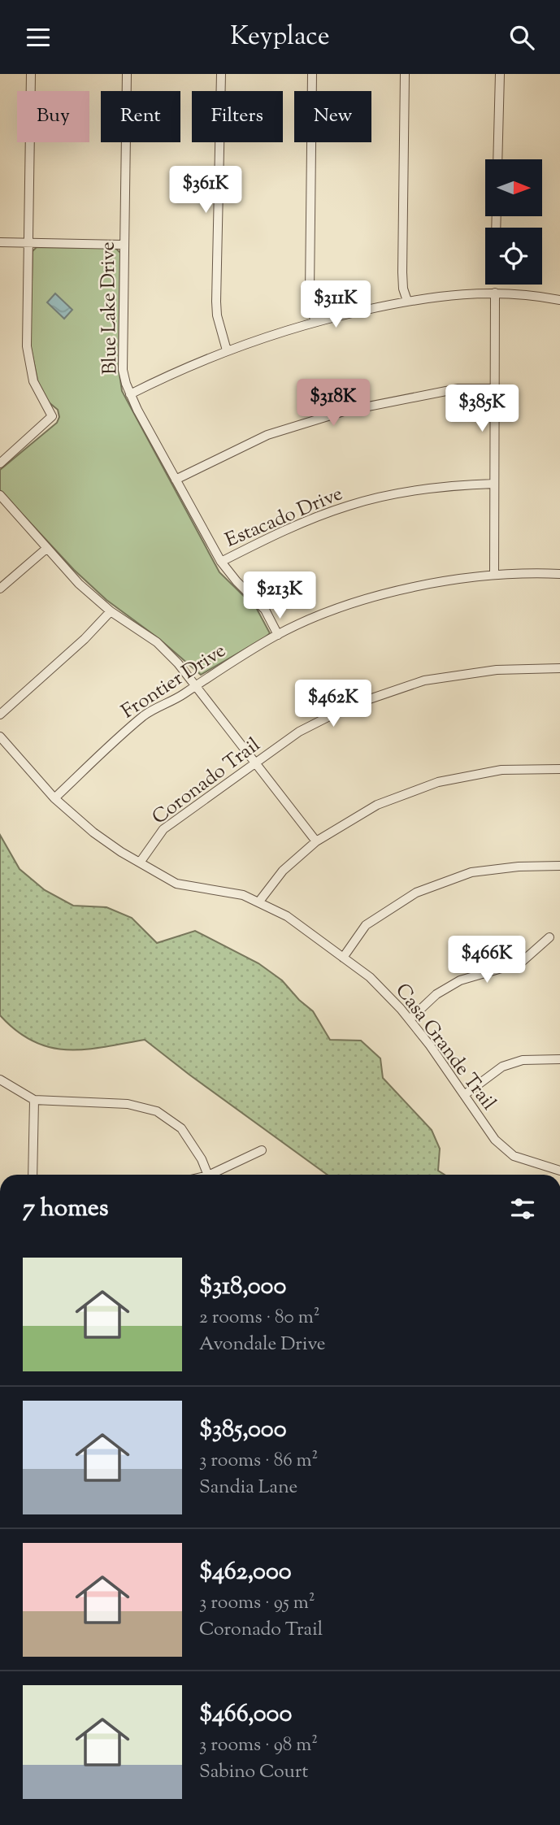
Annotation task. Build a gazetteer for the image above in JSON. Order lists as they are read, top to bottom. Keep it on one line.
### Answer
{"streets":{"street":["Blue Lake Drive","Estacado Drive","Frontier Drive","Coronado Trail","Casa Grande Trail"]},"crossings":[["Blue Lake Drive","Estacado Drive"],["Blue Lake Drive","Frontier Drive"],["Frontier Drive","Casa Grande Trail"],["Coronado Trail","Casa Grande Trail"]],"north":"right","page":{"header":"Keyplace","chip":["Buy","Rent","Filters","New"],"price":["$361K","$311K","$318K","$385K","$213K","$462K","$466K"],"heading":"7 homes","list":[{"name":"$318,000","note":"2 rooms · 80 m² · Avondale Drive"},{"name":"$385,000","note":"3 rooms · 86 m² · Sandia Lane"},{"name":"$462,000","note":"3 rooms · 95 m² · Coronado Trail"},{"name":"$466,000","note":"3 rooms · 98 m² · Sabino Court"}]}}
